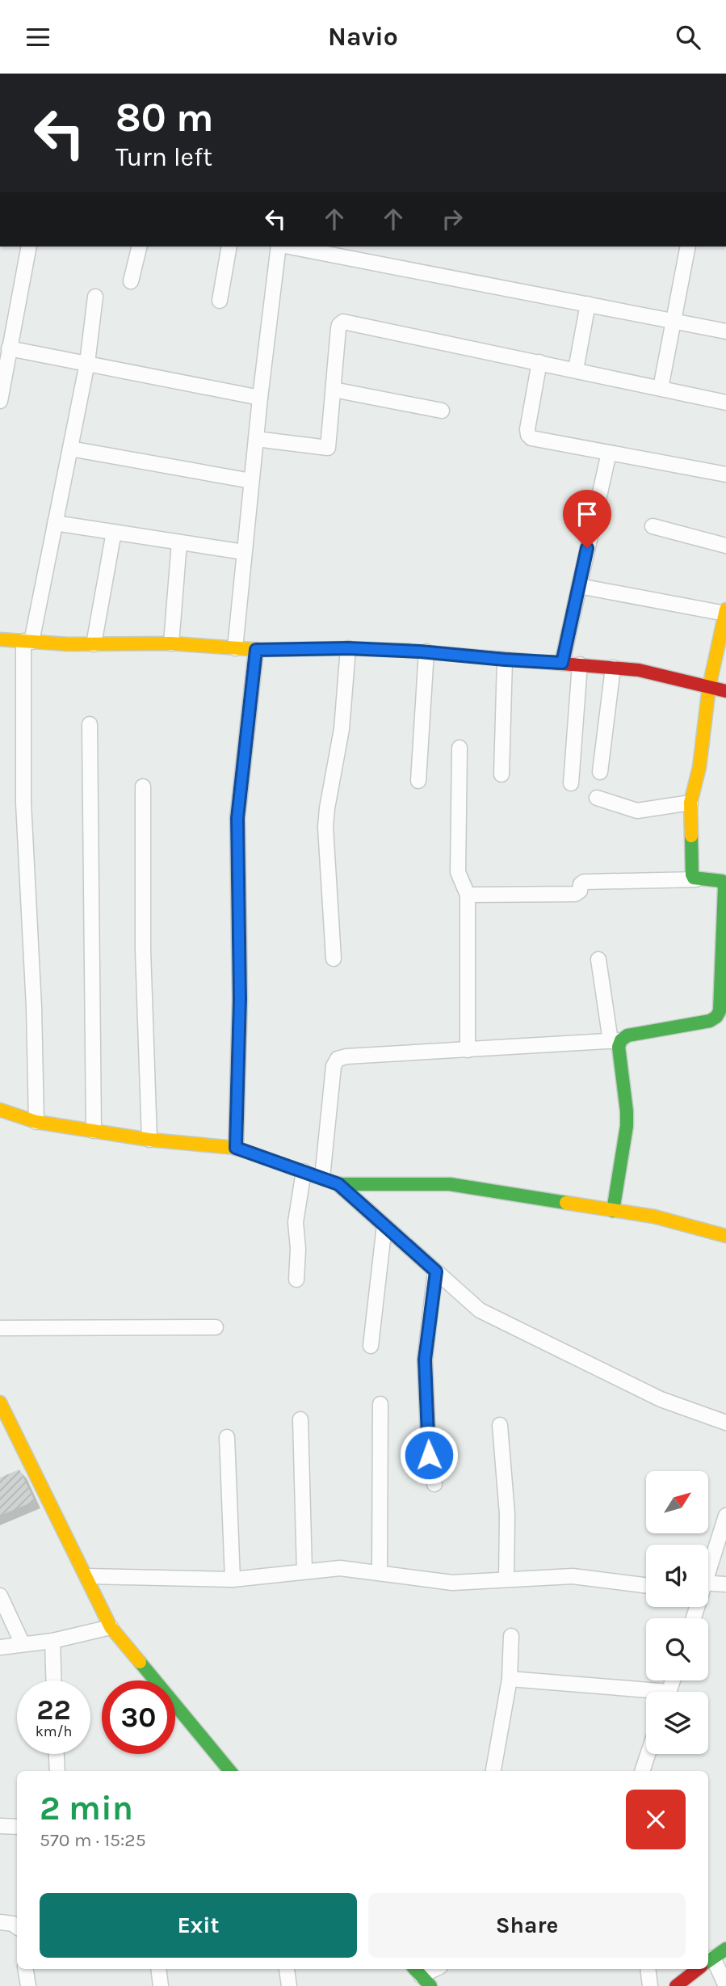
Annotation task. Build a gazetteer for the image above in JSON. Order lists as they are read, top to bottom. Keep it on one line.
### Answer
{"north":"top right","page":{"header":"Navio","turn":["80 m","Turn left"],"speed":"22 km/h","limit":"30","heading":["2 min","570 m · 15:25"],"buttons":["Exit","Share"]}}
